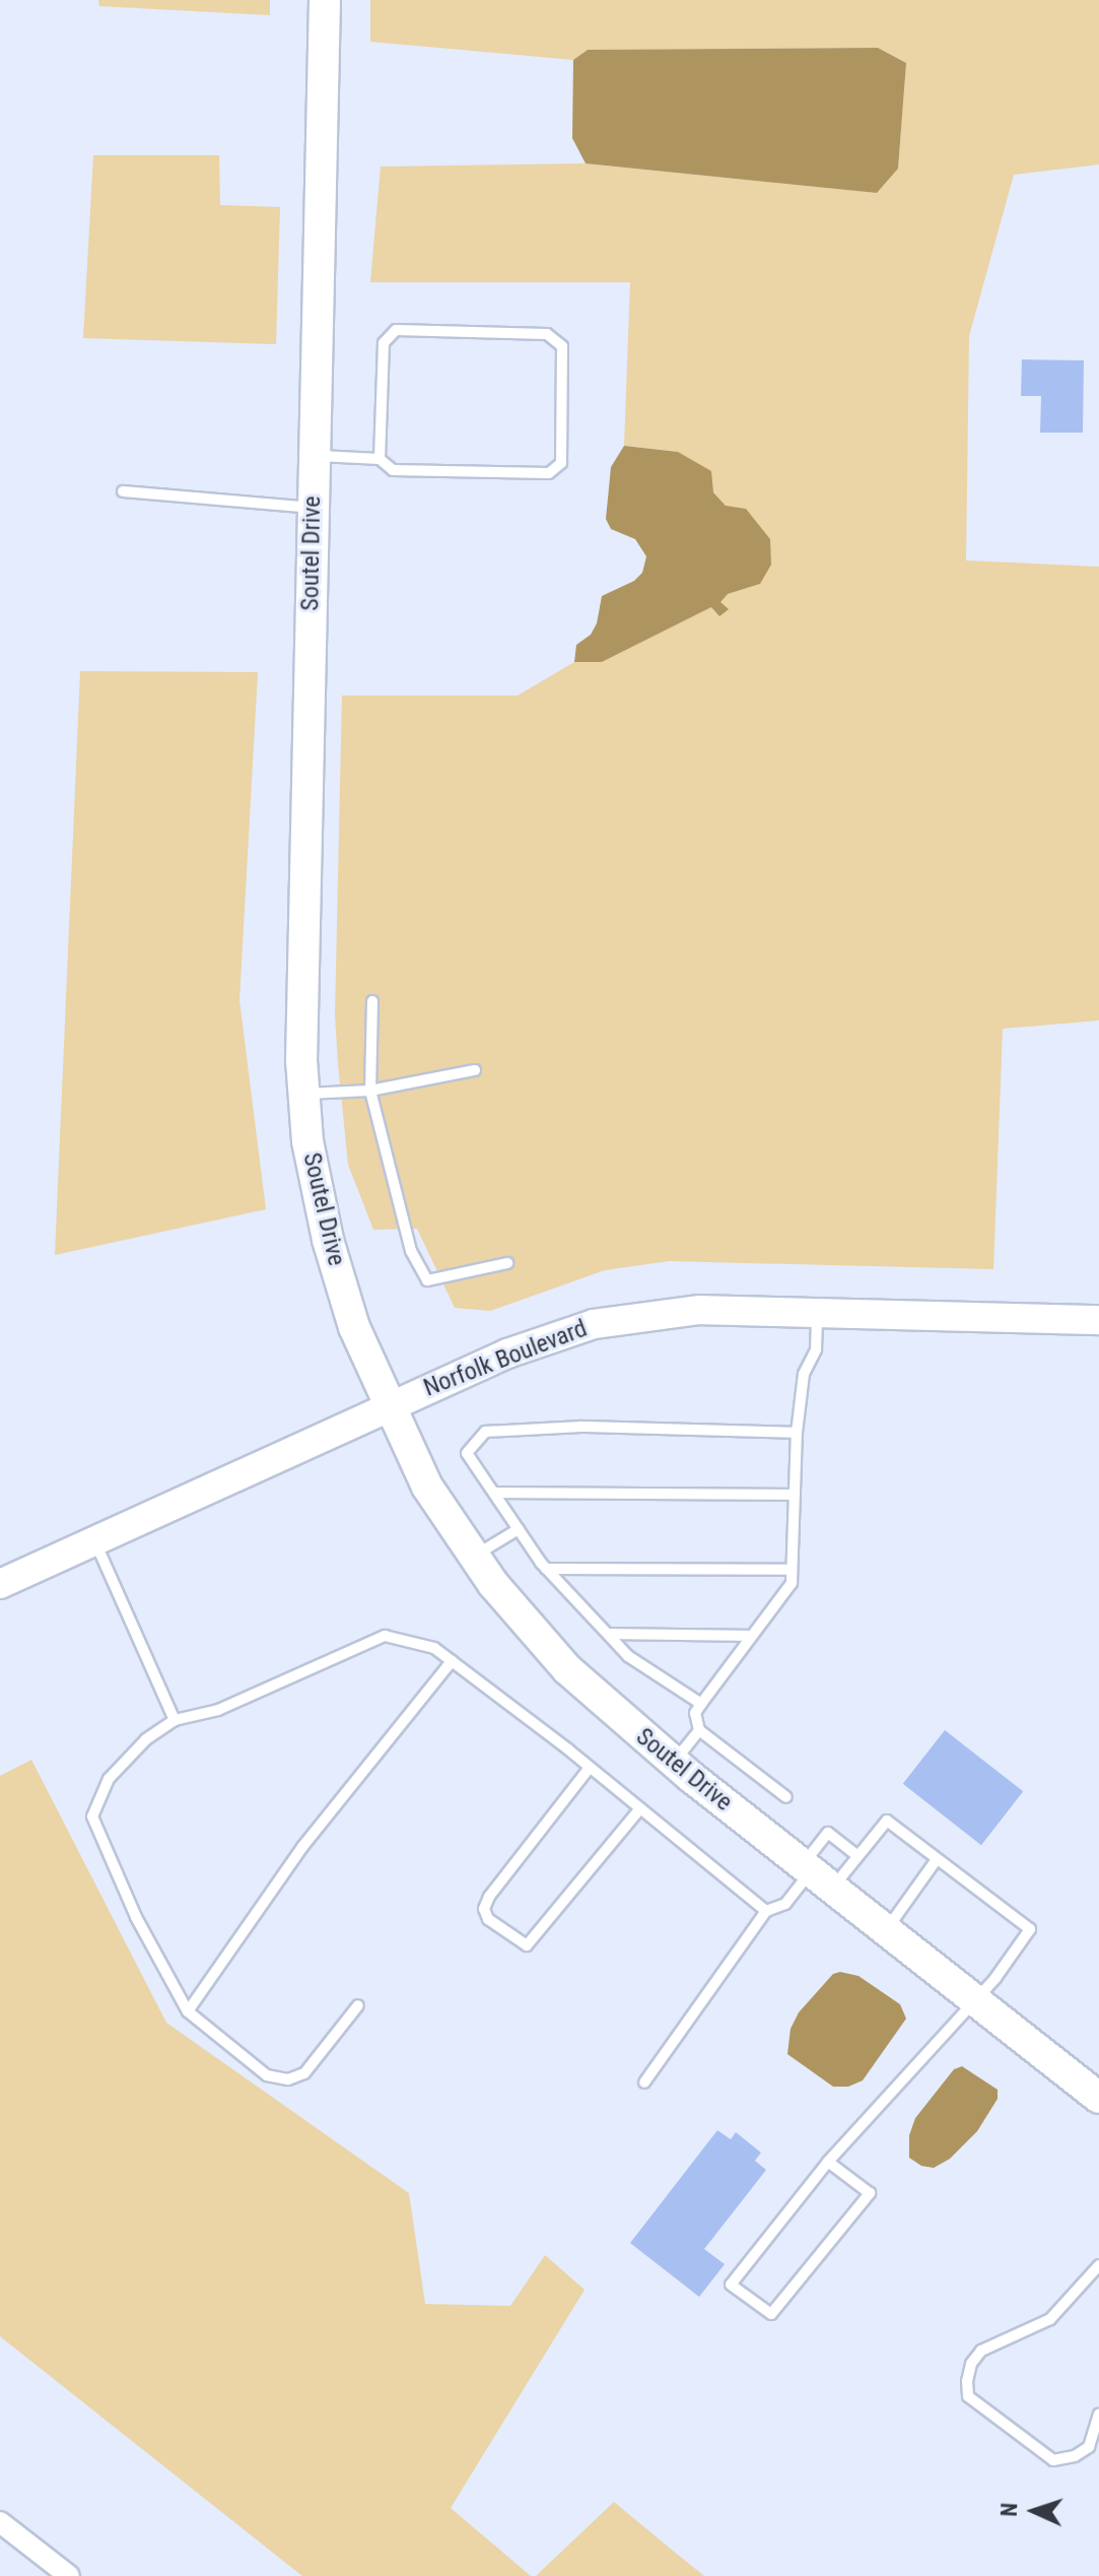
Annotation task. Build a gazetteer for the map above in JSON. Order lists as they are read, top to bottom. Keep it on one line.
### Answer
{"streets":{"main road":["Soutel Drive"],"street":["Norfolk Boulevard"]},"crossings":[["Soutel Drive","Norfolk Boulevard"]],"north":"left"}
